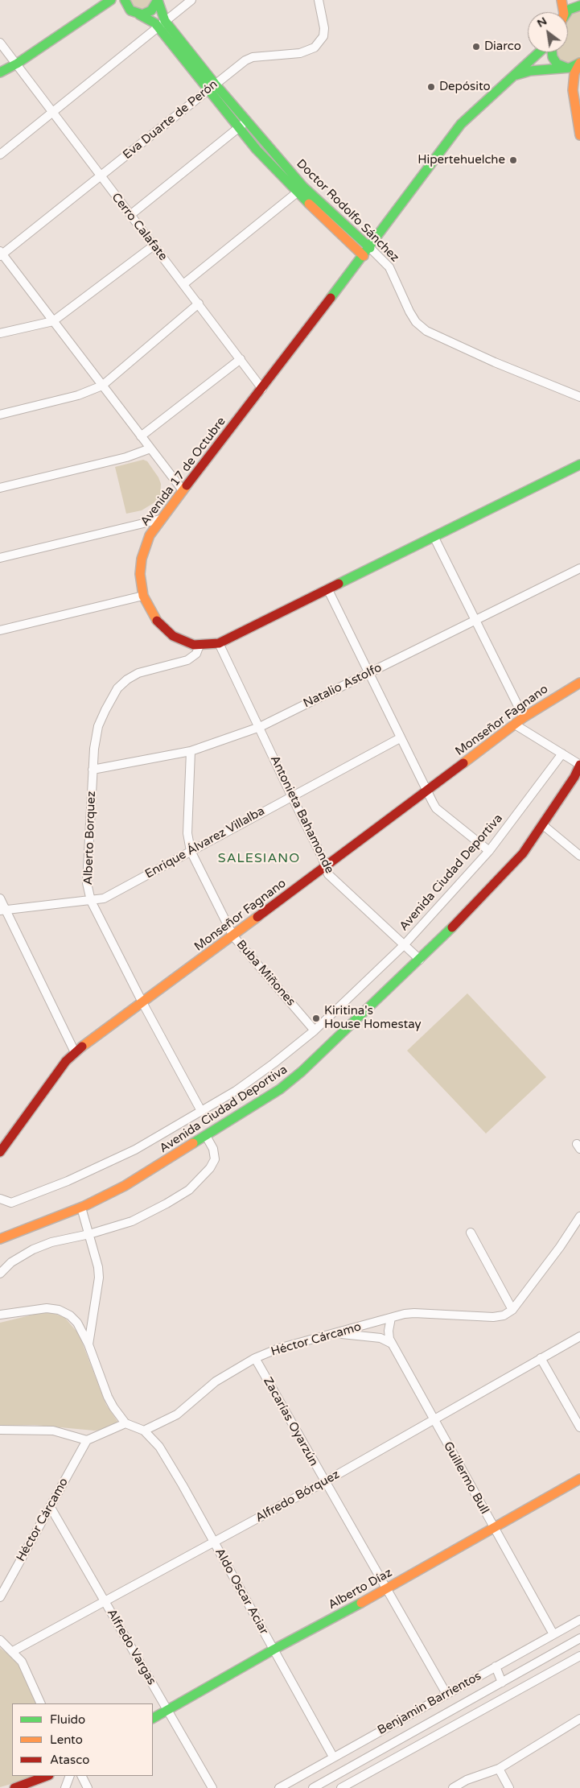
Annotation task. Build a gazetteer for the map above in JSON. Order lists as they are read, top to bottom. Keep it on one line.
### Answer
{"streets":{"street":["Eva Duarte de Perón","Doctor Rodolfo Sánchez","Cerro Calafate","Avenida 17 de Octubre","Natalio Astolfo","Monseñor Fagnano","Antonieta Bahamonde","Alberto Borquez","Enrique Álvarez Villalba","Avenida Ciudad Deportiva","Buba Miñones","Héctor Cárcamo","Zacarías Oyarzún","Guillermo Bull","Alfredo Bórquez","Alberto Díaz","Aldo Oscar Aciar","Alfredo Vargas","Benjamin Barrientos"]},"crossings":[["Eva Duarte de Perón","Doctor Rodolfo Sánchez"],["Eva Duarte de Perón","Cerro Calafate"],["Doctor Rodolfo Sánchez","Avenida 17 de Octubre"],["Cerro Calafate","Avenida 17 de Octubre"],["Avenida 17 de Octubre","Antonieta Bahamonde"],["Avenida 17 de Octubre","Alberto Borquez"],["Natalio Astolfo","Antonieta Bahamonde"],["Natalio Astolfo","Alberto Borquez"],["Natalio Astolfo","Buba Miñones"],["Monseñor Fagnano","Antonieta Bahamonde"],["Monseñor Fagnano","Alberto Borquez"],["Monseñor Fagnano","Buba Miñones"],["Antonieta Bahamonde","Enrique Álvarez Villalba"],["Antonieta Bahamonde","Avenida Ciudad Deportiva"],["Alberto Borquez","Enrique Álvarez Villalba"],["Alberto Borquez","Avenida Ciudad Deportiva"],["Enrique Álvarez Villalba","Buba Miñones"],["Avenida Ciudad Deportiva","Buba Miñones"],["Héctor Cárcamo","Zacarías Oyarzún"],["Héctor Cárcamo","Guillermo Bull"],["Héctor Cárcamo","Aldo Oscar Aciar"],["Héctor Cárcamo","Alfredo Vargas"],["Zacarías Oyarzún","Alfredo Bórquez"],["Zacarías Oyarzún","Alberto Díaz"],["Zacarías Oyarzún","Benjamin Barrientos"],["Guillermo Bull","Alfredo Bórquez"],["Guillermo Bull","Alberto Díaz"],["Guillermo Bull","Benjamin Barrientos"],["Alfredo Bórquez","Aldo Oscar Aciar"],["Alfredo Bórquez","Alfredo Vargas"],["Alberto Díaz","Aldo Oscar Aciar"],["Alberto Díaz","Alfredo Vargas"],["Aldo Oscar Aciar","Benjamin Barrientos"]],"districts":["SALESIANO"],"places":["Diarco","Depósito","Hipertehuelche","Kiritina's House Homestay"],"legend":["Fluido","Lento","Atasco"],"north":"top left"}
